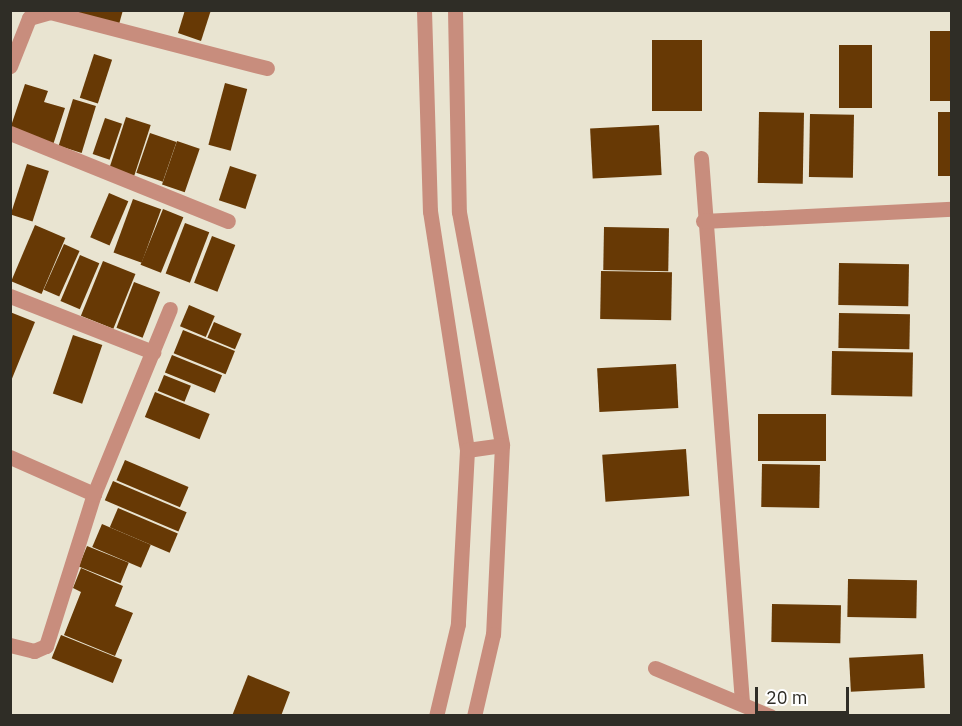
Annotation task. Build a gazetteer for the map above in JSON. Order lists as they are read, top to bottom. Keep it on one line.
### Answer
{"scale_bar":"20 m"}
